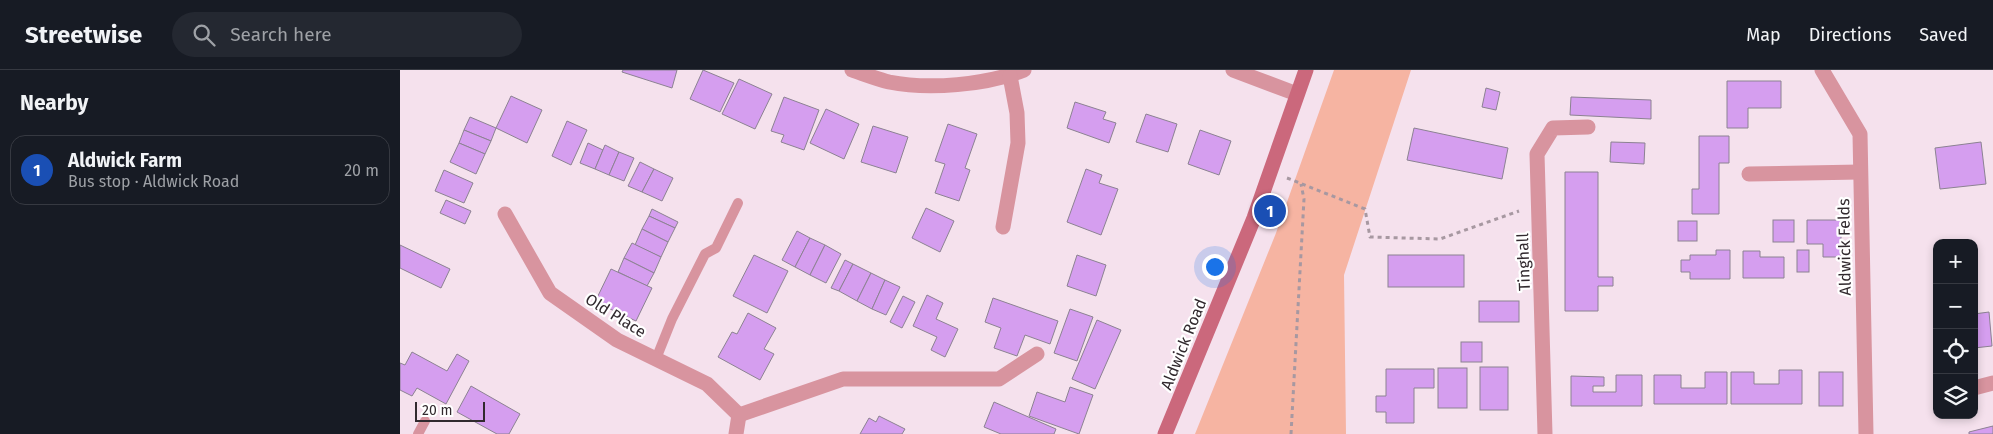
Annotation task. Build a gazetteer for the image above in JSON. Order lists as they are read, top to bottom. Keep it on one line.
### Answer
{"streets":{"street":["Aldwick Felds","Tinghall","Old Place","Aldwick Road"]},"scale_bar":"20 m","page":{"header":"Streetwise","search":"Search here","nav":["Map","Directions","Saved"],"heading":"Nearby","list":[{"mark":"1","name":"Aldwick Farm","note":"Bus stop · Aldwick Road","value":"20 m"}],"pins":"1","map_buttons":["+","−"],"scale":"20 m"}}
